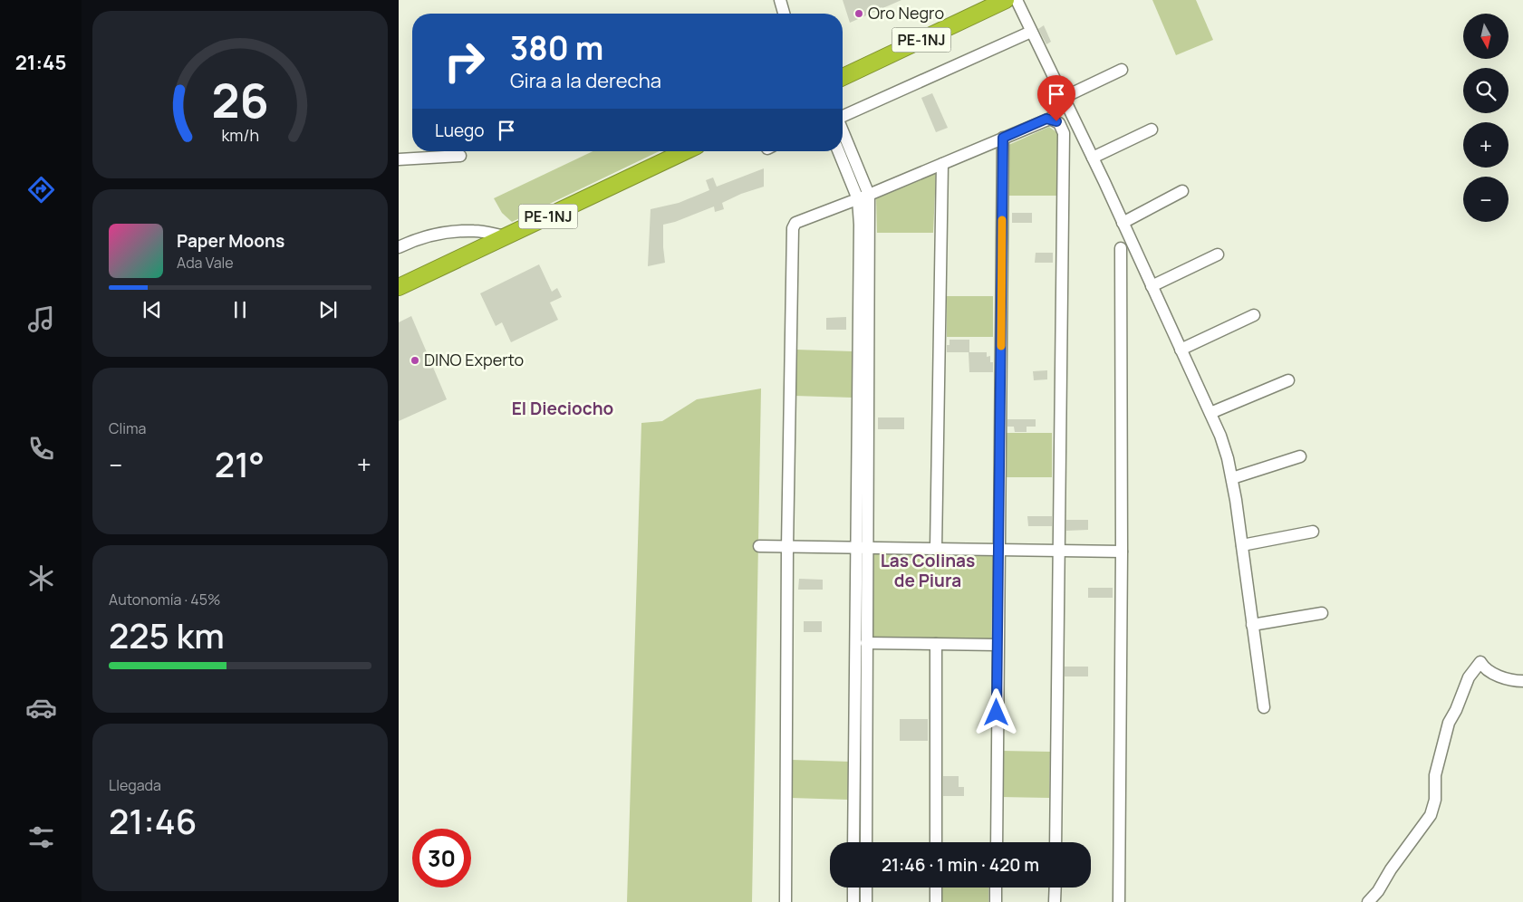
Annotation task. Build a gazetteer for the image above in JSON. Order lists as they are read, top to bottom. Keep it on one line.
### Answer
{"streets":{"highway":["PE-1NJ"]},"districts":["El Dieciocho","Las Colinas de Piura"],"places":["Oro Negro","DINO Experto"],"north":"bottom","page":{"tabs":"21:45","map_buttons":["+","−"],"turn":["380 m","Gira a la derecha"],"then":"Luego","song":["Paper Moons","Ada Vale"],"tile":["Clima",["Autonomía · 45%","225 km"],["Llegada","21:46"]],"heat":["−","21°","+"],"limit":"30","trip":"21:46 · 1 min · 420 m","gauge":["26","km/h"]}}
